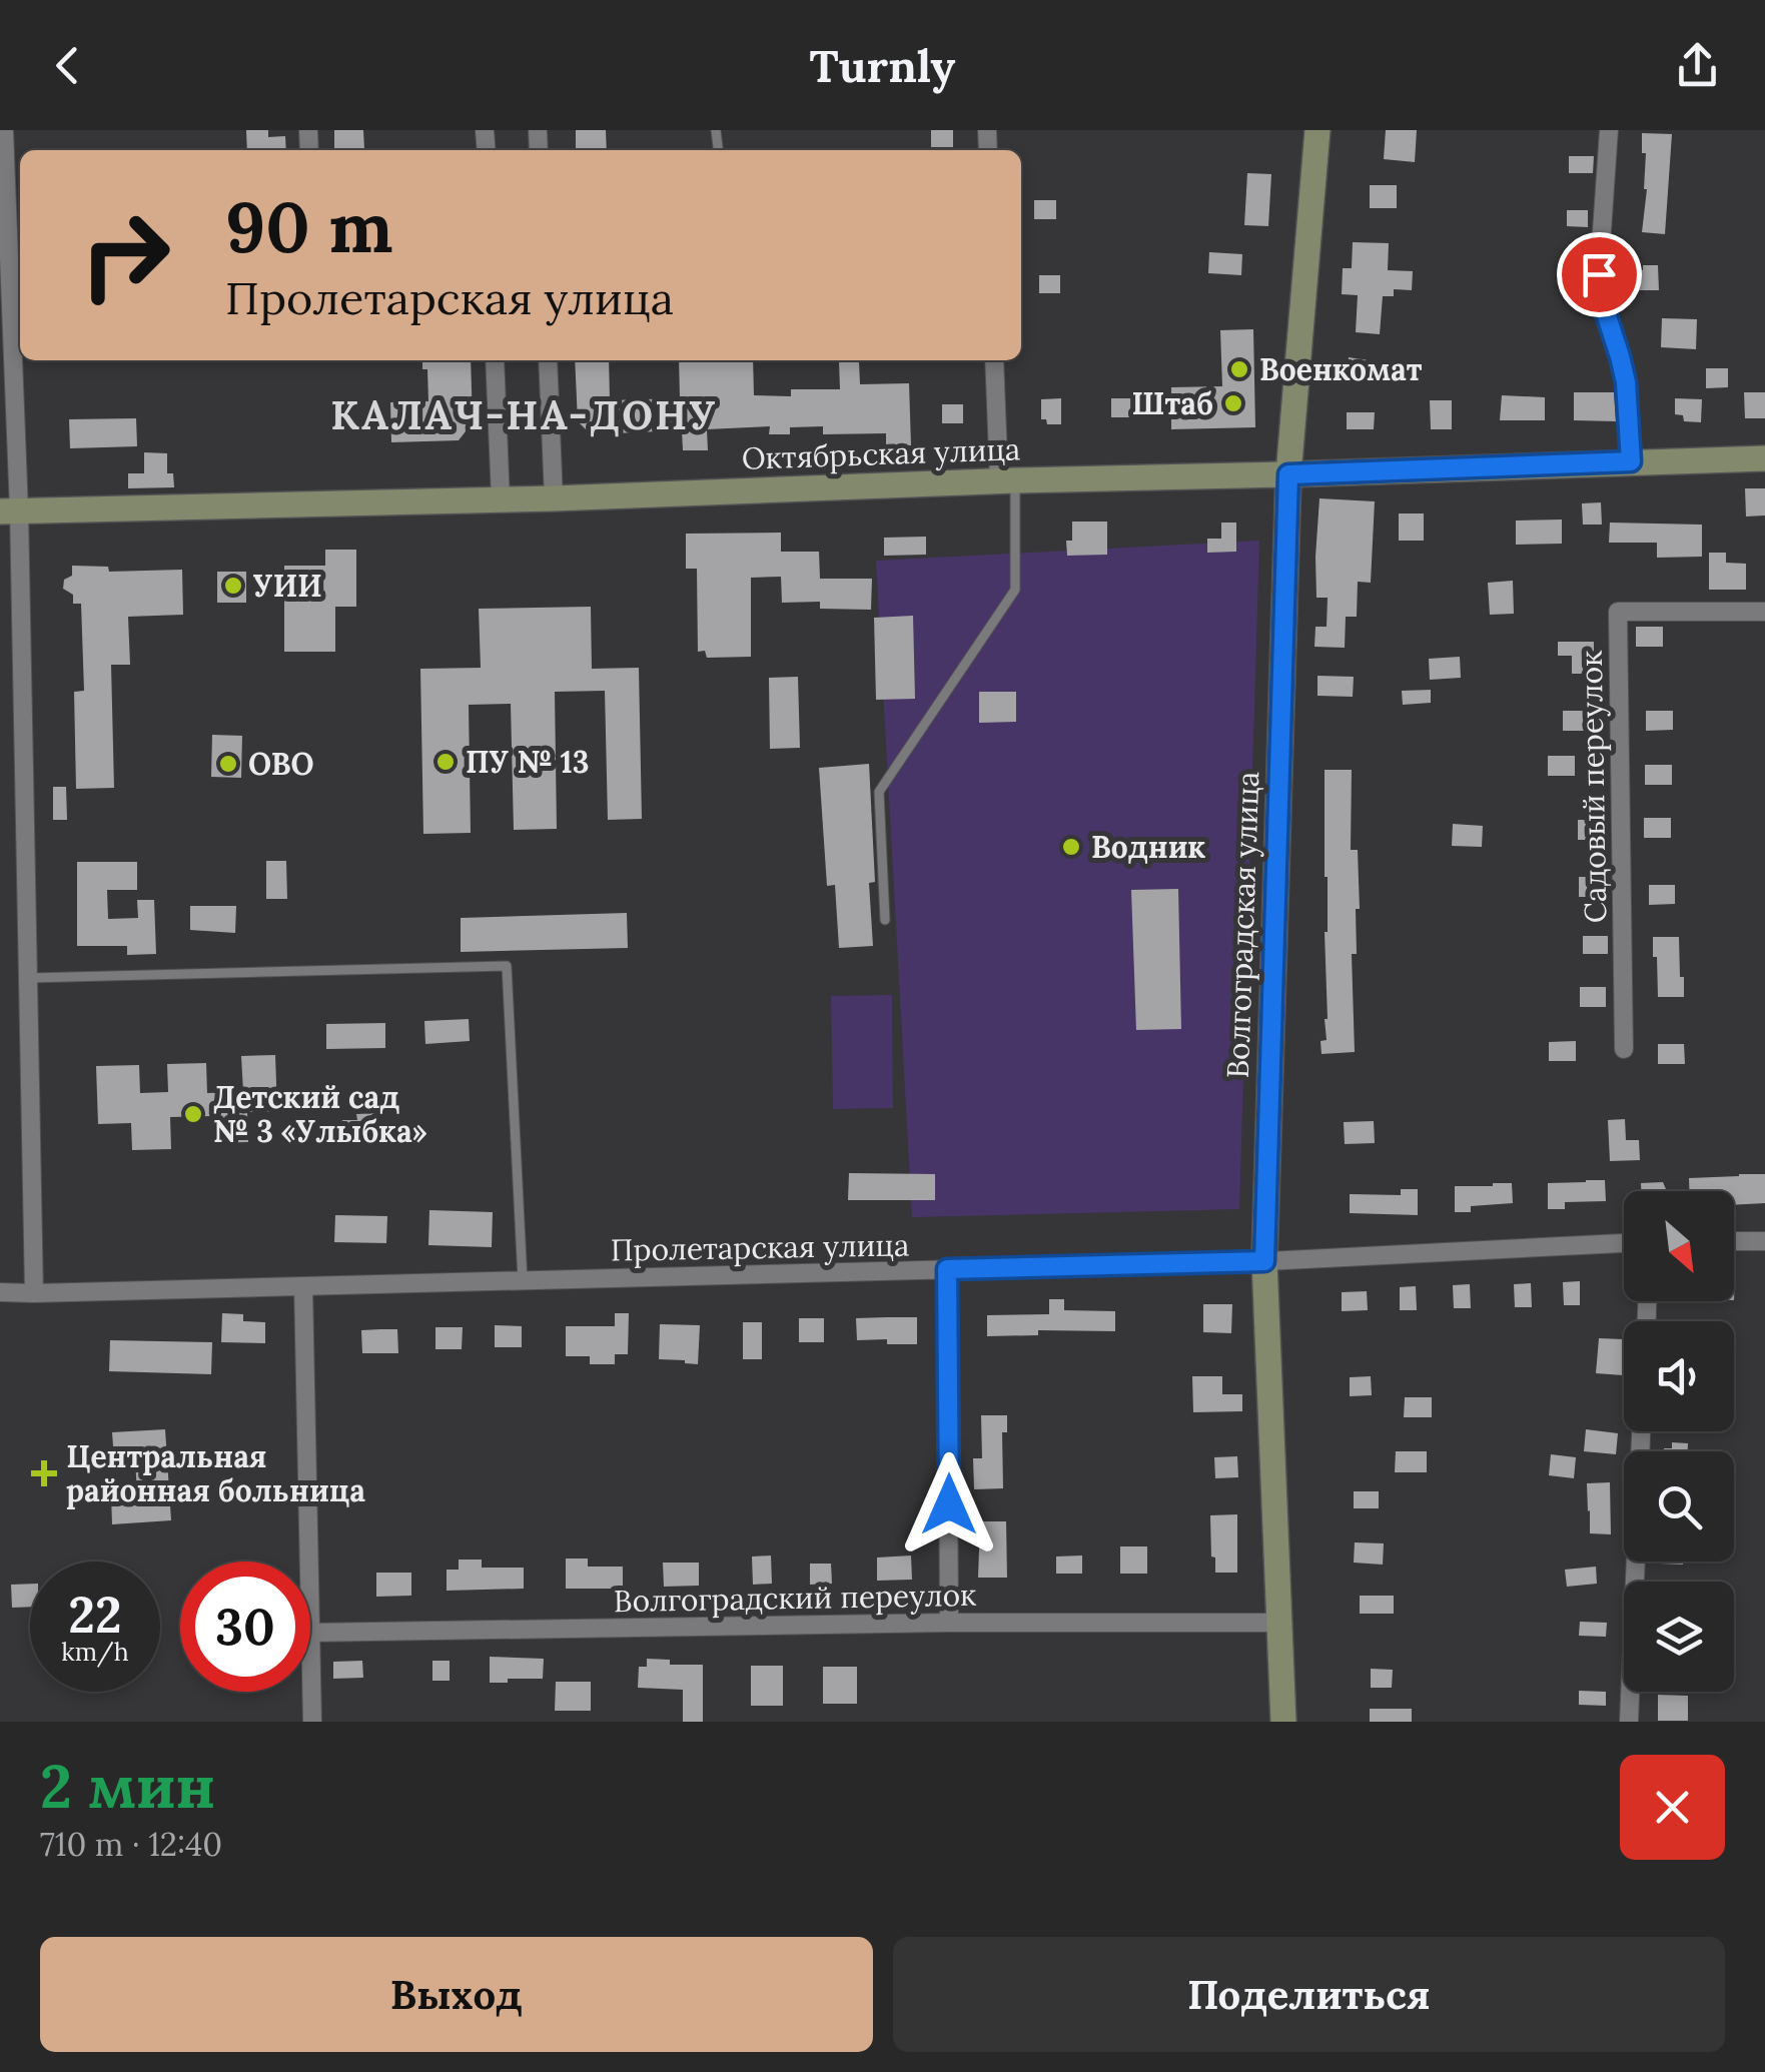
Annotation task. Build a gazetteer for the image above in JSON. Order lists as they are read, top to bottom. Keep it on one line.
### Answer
{"streets":{"main road":["Октябрьская улица","Волгоградская улица"],"street":["Садовый переулок","Пролетарская улица","Волгоградский переулок"]},"crossings":[["Октябрьская улица","Волгоградская улица"],["Волгоградская улица","Пролетарская улица"],["Волгоградская улица","Волгоградский переулок"]],"districts":["КАЛАЧ-НА-ДОНУ"],"places":{"other":["Военкомат","Штаб","УИИ","ПУ № 13","ОВО","Водник","Детский сад № 3 «Улыбка»"],"health":["Центральная районная больница"]},"north":"bottom right","page":{"header":"Turnly","turn":["90 m","Пролетарская улица"],"speed":"22 km/h","limit":"30","heading":["2 мин","710 m · 12:40"],"buttons":["Выход","Поделиться"]}}
